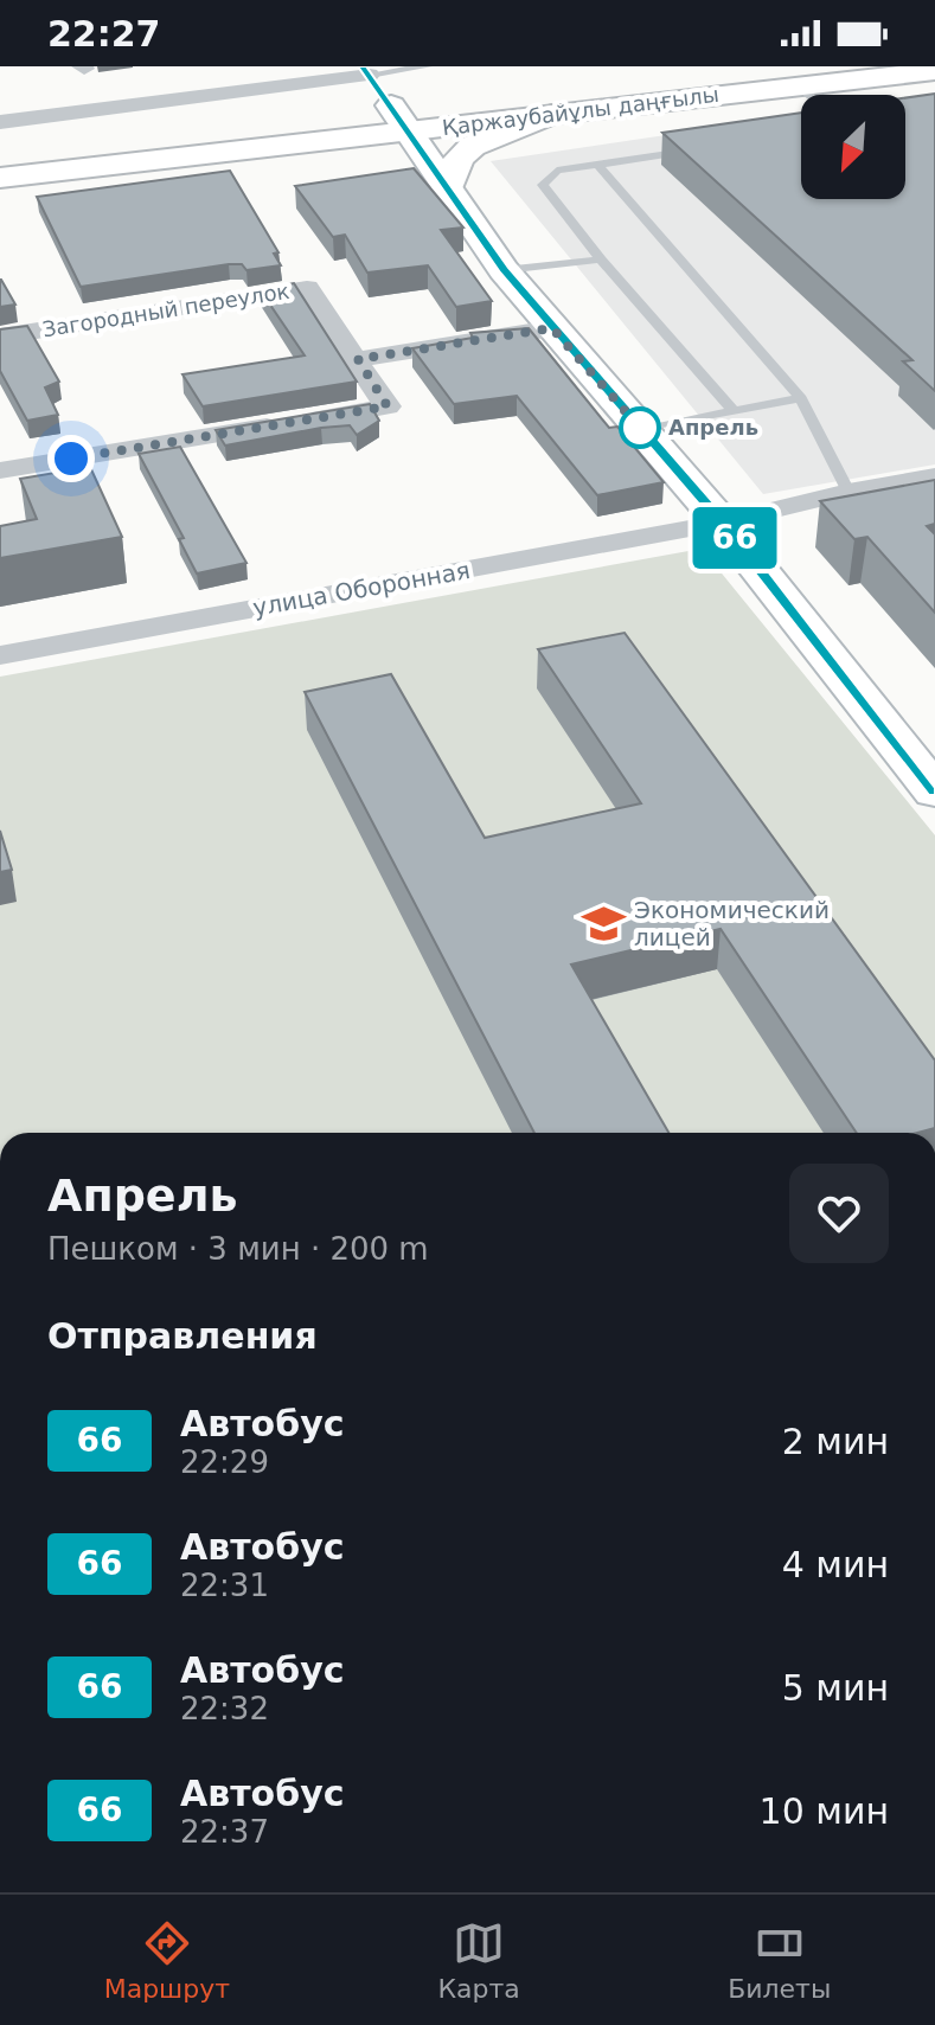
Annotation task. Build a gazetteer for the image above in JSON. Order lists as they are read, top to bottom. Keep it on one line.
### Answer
{"streets":{"main road":["Қаржаубайұлы даңғылы"],"street":["Загородный переулок","улица Оборонная"]},"places":{"other":["Апрель"],"school or university":["Экономический лицей"]},"lines":["bus line 66"],"north":"bottom left","page":{"status":"22:27","on_map":"66","heading":[["Апрель","Пешком · 3 мин · 200 m"],"Отправления"],"list":[{"mark":"66","name":"Автобус","note":"22:29","value":"2 мин"},{"mark":"66","name":"Автобус","note":"22:31","value":"4 мин"},{"mark":"66","name":"Автобус","note":"22:32","value":"5 мин"},{"mark":"66","name":"Автобус","note":"22:37","value":"10 мин"}],"tabs":["Маршрут","Карта","Билеты"]}}
